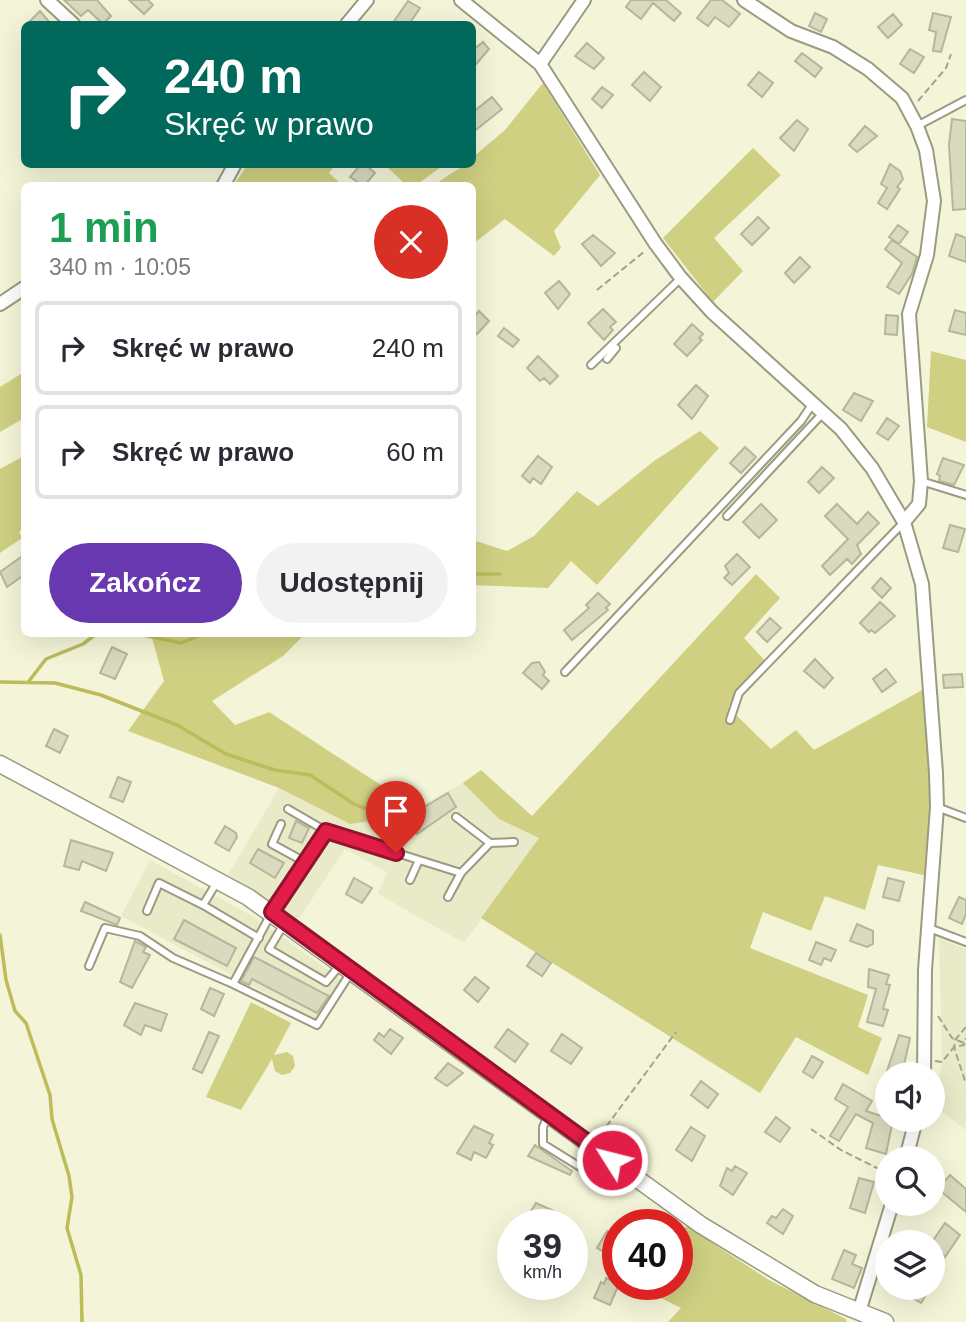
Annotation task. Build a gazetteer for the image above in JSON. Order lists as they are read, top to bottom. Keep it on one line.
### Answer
{"page":{"turn":["240 m","Skręć w prawo"],"heading":["1 min","340 m · 10:05"],"list":[{"name":"Skręć w prawo","value":"240 m"},{"name":"Skręć w prawo","value":"60 m"}],"buttons":["Zakończ","Udostępnij"],"speed":"39 km/h","limit":"40"}}
